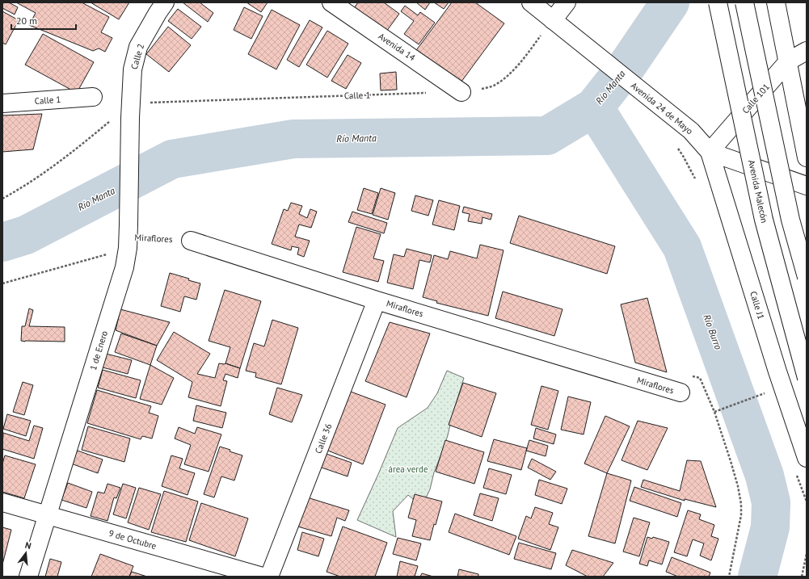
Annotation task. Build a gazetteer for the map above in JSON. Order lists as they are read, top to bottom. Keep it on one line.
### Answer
{"streets":{"street":["Avenida 14","Calle 2","Calle 1","Calle 101","Avenida 24 de Mayo","Avenida Malecón","Miraflores","Calle J1","1 de Enero","Calle 36","9 de Octubre"]},"crossings":[["Calle 2","Calle 1"],["Calle 2","1 de Enero"],["Calle 1","1 de Enero"],["Calle 101","Avenida 24 de Mayo"],["Calle 101","Calle J1"],["Avenida 24 de Mayo","Calle J1"],["Miraflores","1 de Enero"],["Miraflores","Calle 36"],["1 de Enero","9 de Octubre"]],"water":["Río Manta","Río Burro"],"parks":["área verde"],"scale_bar":"20 m","north":"top"}
